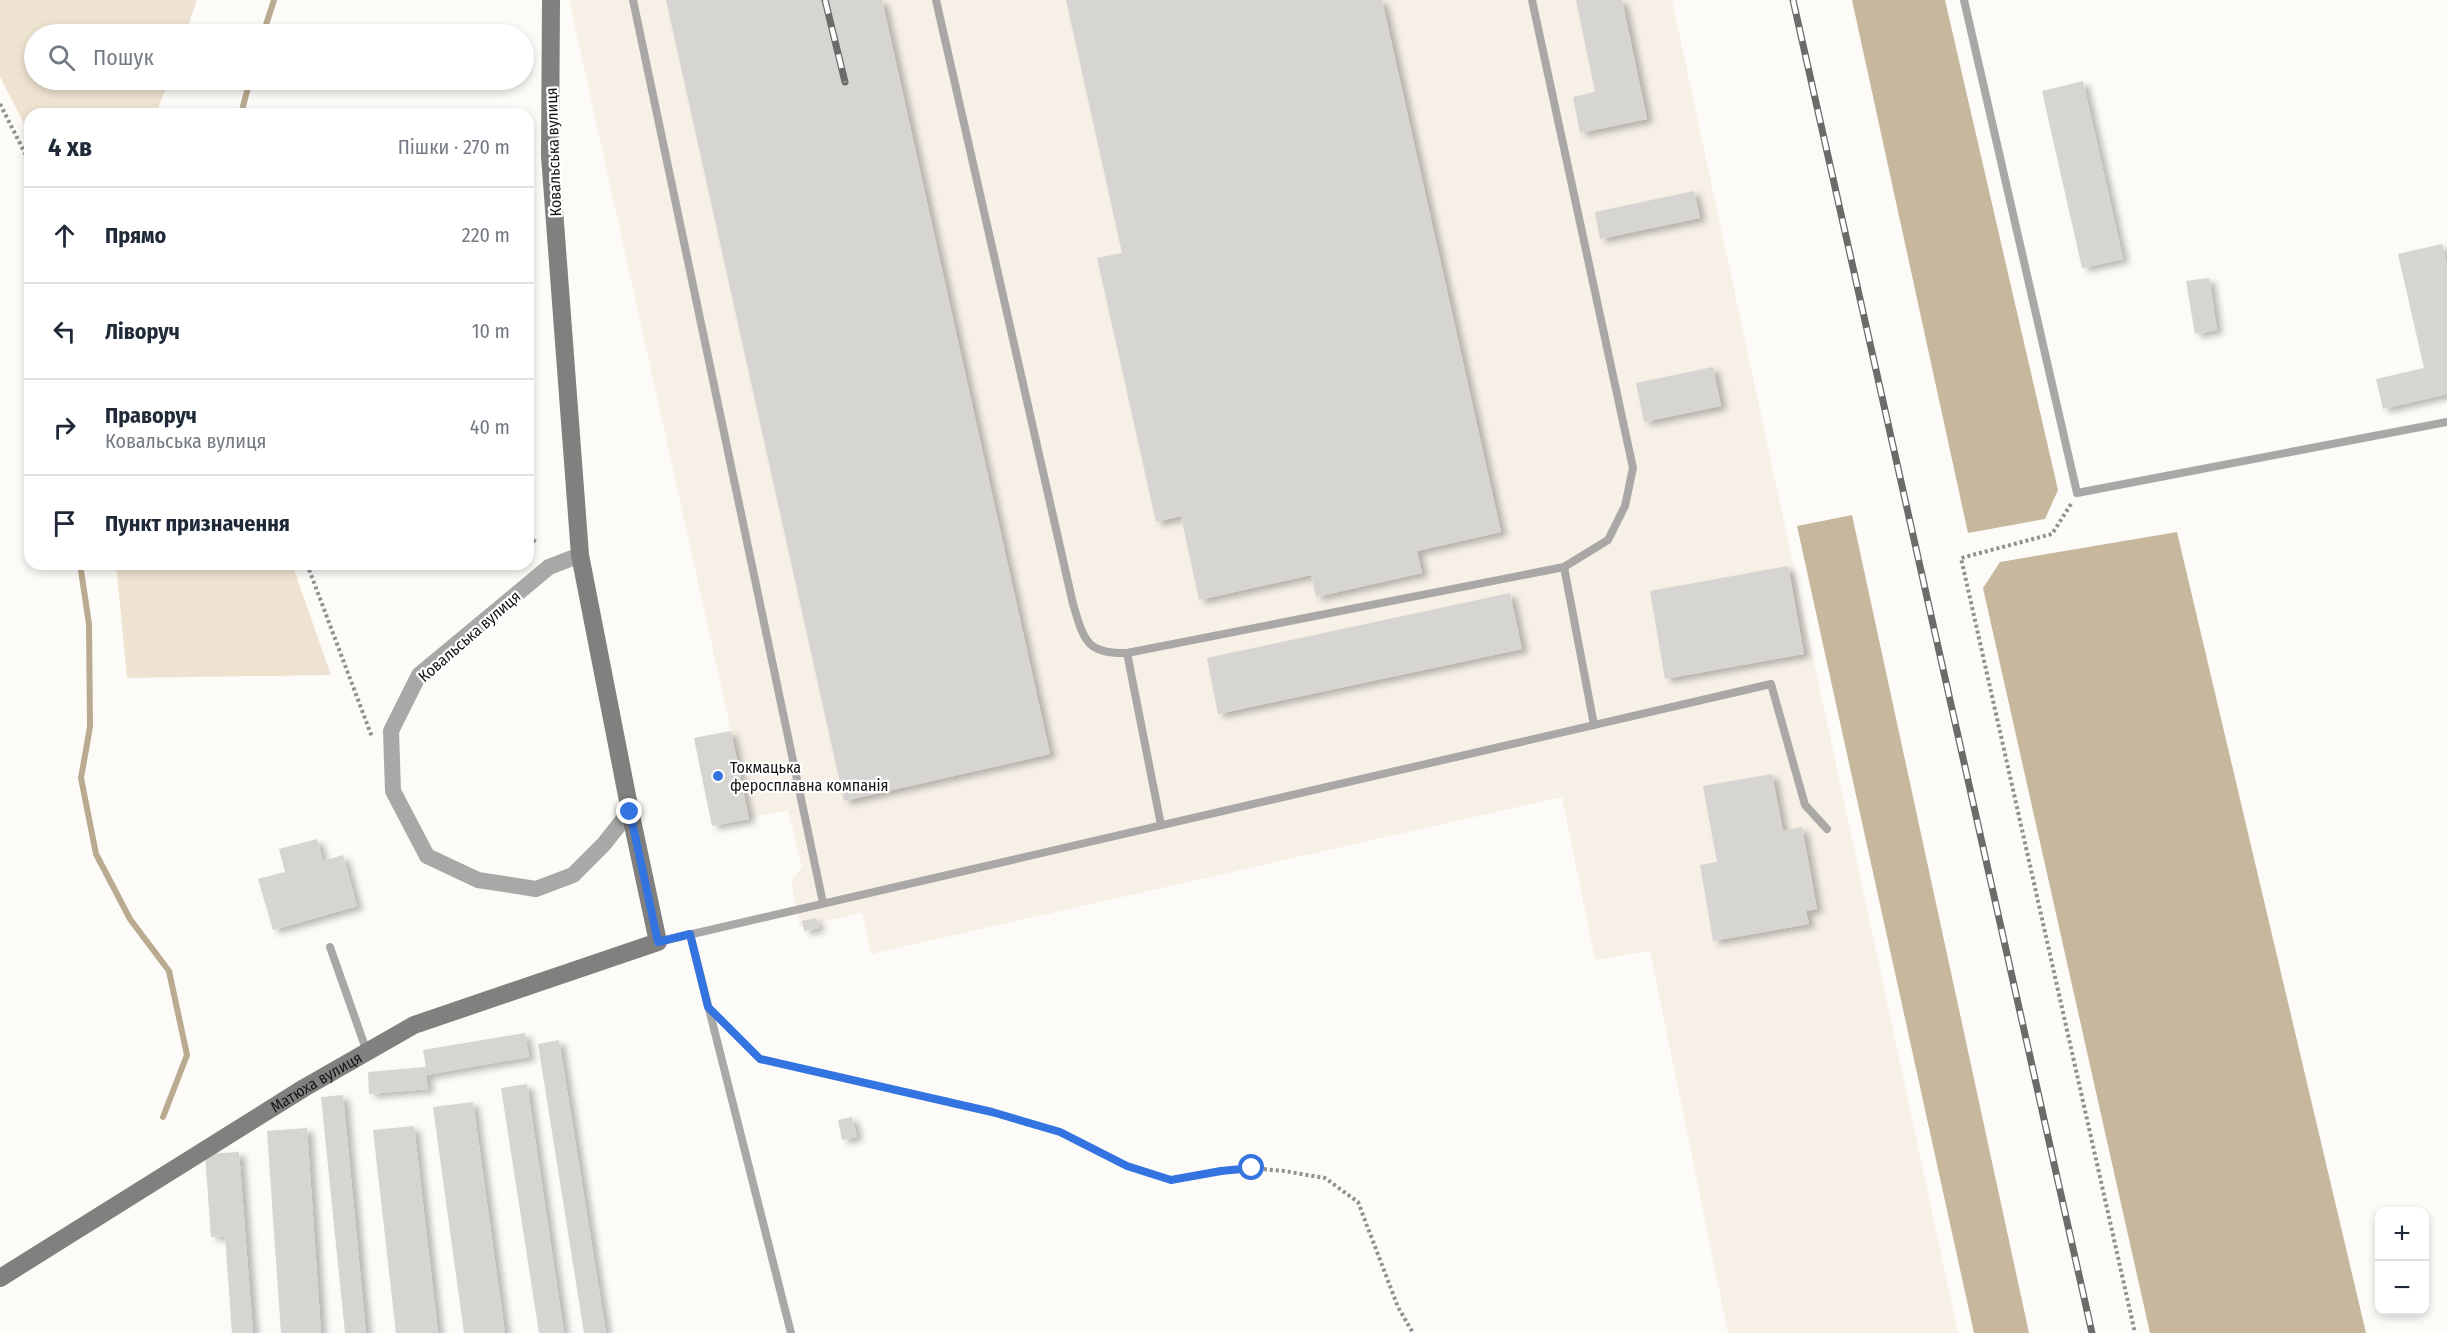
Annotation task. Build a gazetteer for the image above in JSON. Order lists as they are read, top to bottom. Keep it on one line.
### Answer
{"streets":{"street":["Ковальська вулиця","Матюха вулиця"]},"crossings":[["Ковальська вулиця","Матюха вулиця"]],"places":["Токмацька феросплавна компанія"],"page":{"search":"Пошук","heading":["4 хв","Пішки · 270 m"],"list":[["Прямо","220 m"],["Ліворуч","10 m"],["Праворуч","Ковальська вулиця","40 m"],"Пункт призначення"],"map_buttons":["+","−"]}}
